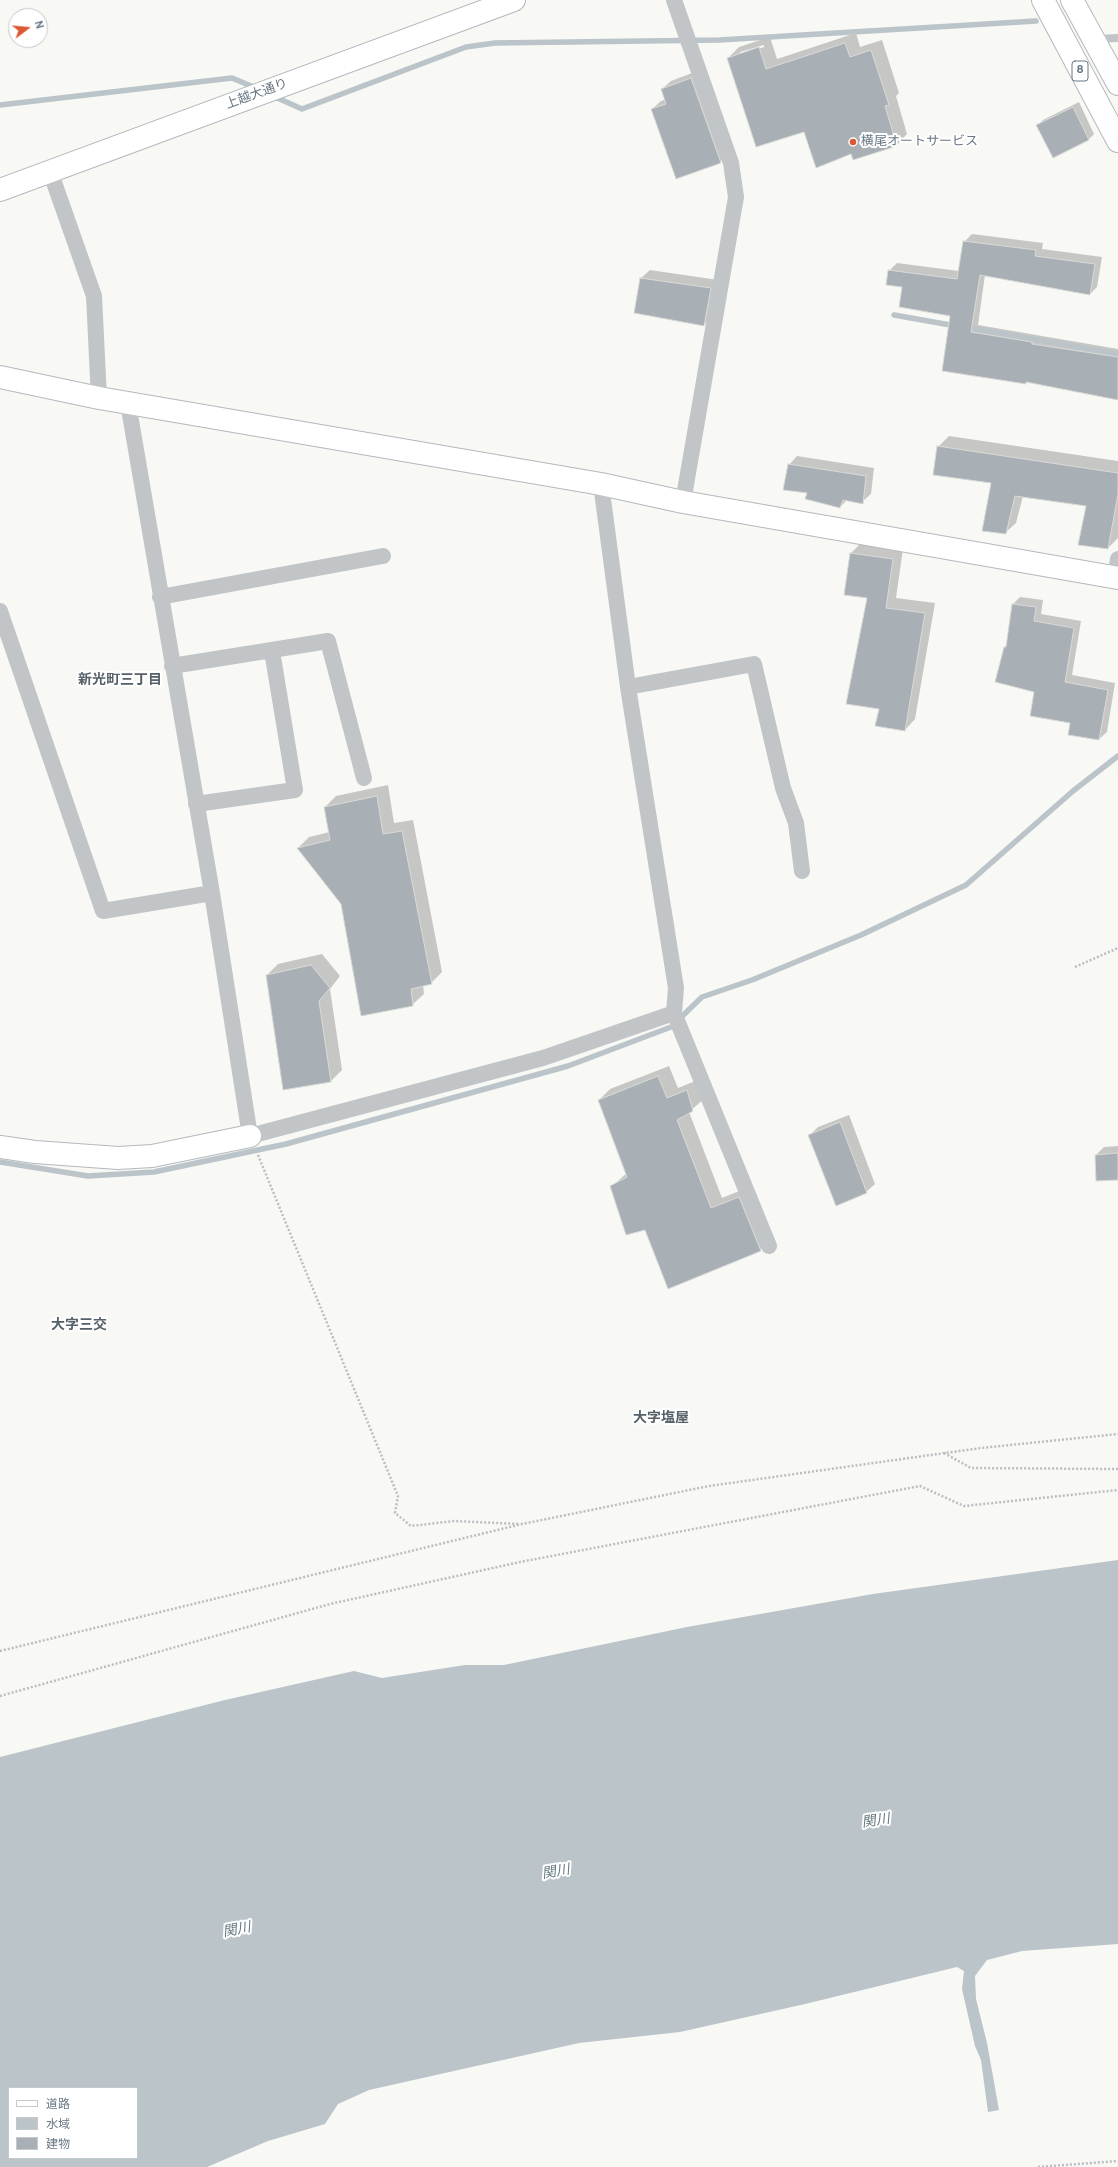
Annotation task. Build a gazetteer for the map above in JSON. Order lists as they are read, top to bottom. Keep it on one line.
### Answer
{"streets":{"main road":["8","上越大通り"]},"districts":["新光町三丁目","大字三交","大字塩屋"],"water":["関川"],"places":["横尾オートサービス"],"legend":["道路","水域","建物"],"north":"right"}
